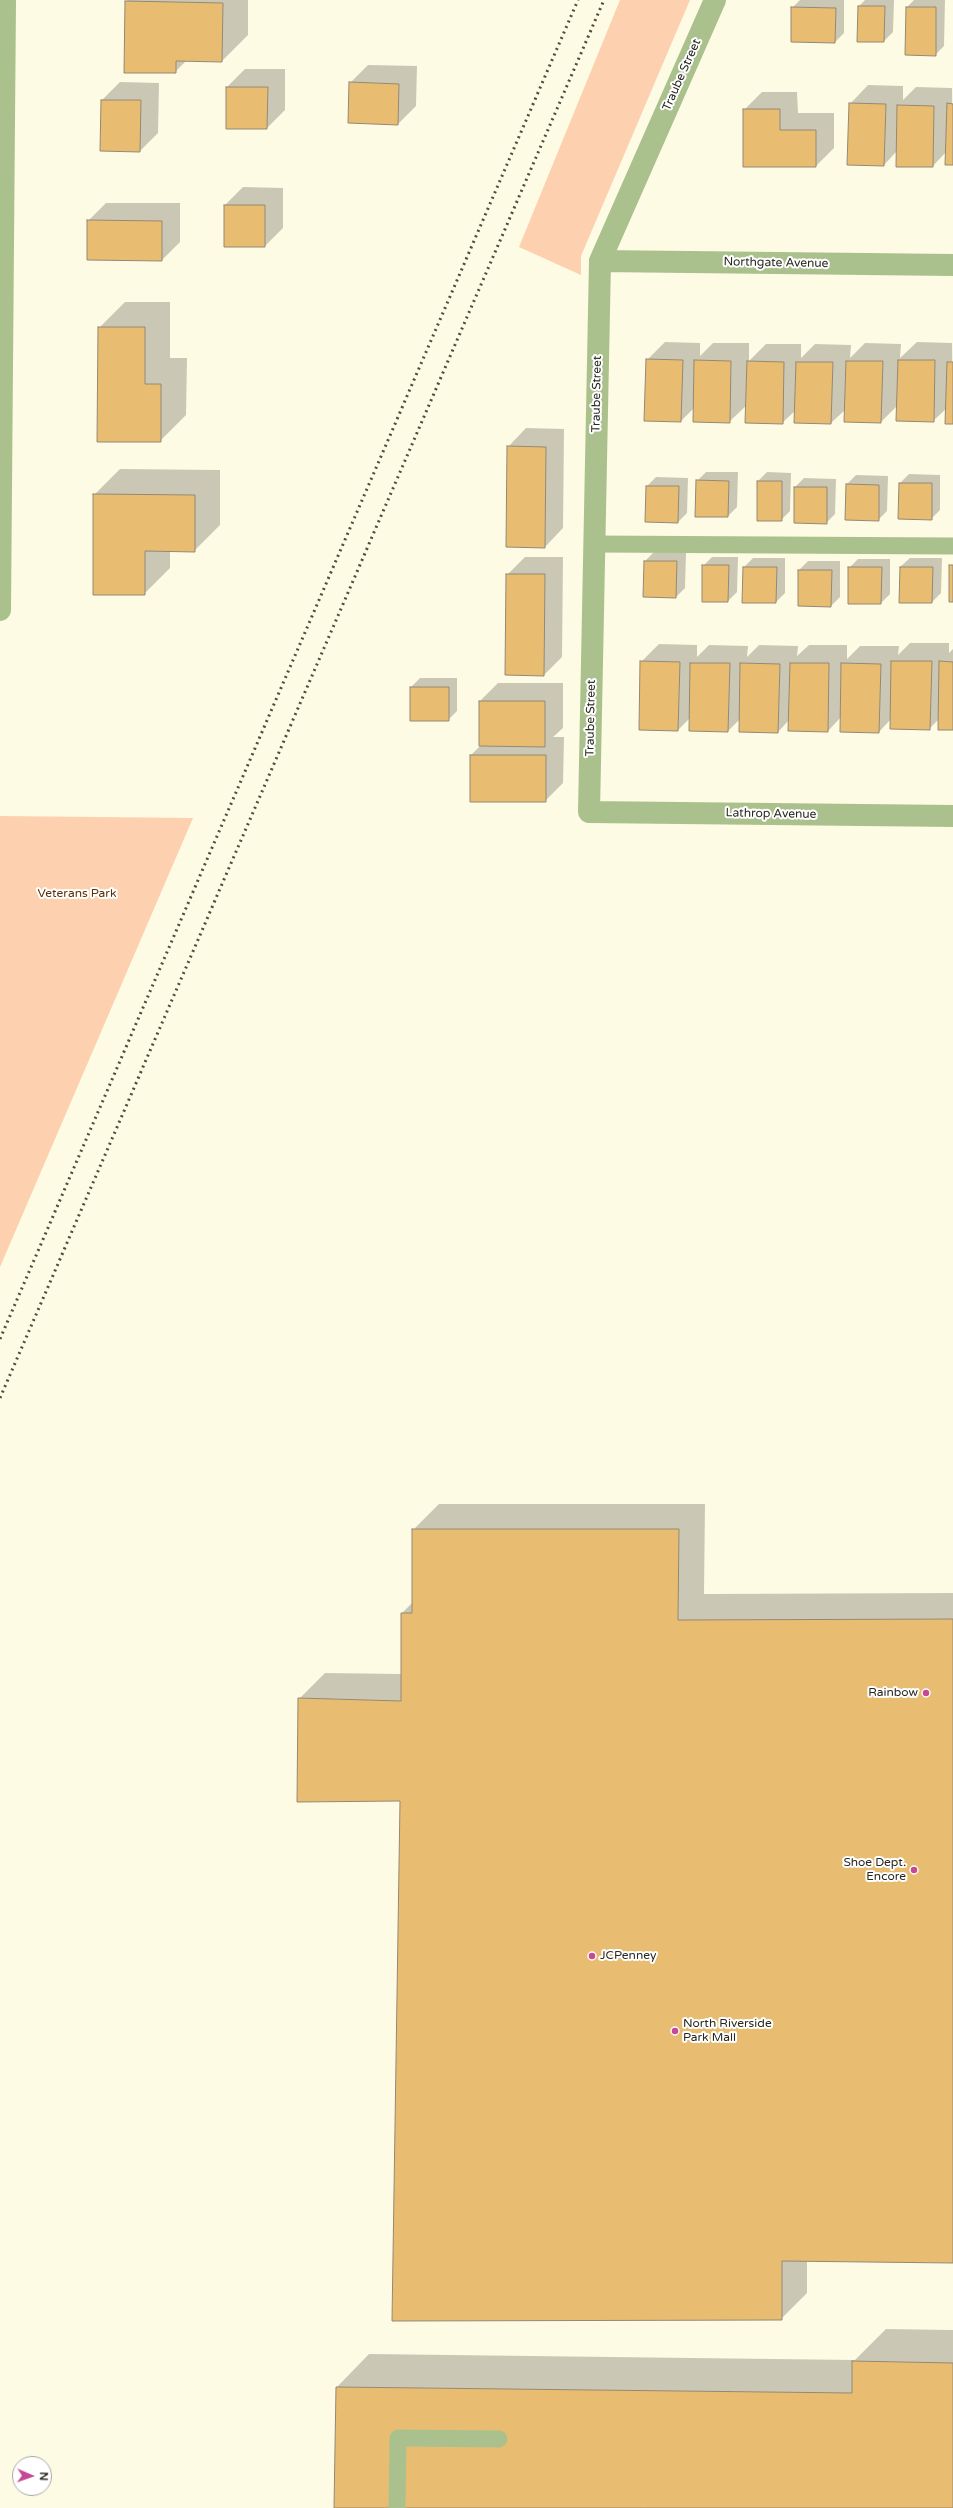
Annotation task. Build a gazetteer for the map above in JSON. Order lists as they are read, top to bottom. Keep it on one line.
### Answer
{"streets":{"street":["Traube Street","Northgate Avenue","Lathrop Avenue"]},"crossings":[["Traube Street","Northgate Avenue"],["Traube Street","Lathrop Avenue"]],"parks":["Veterans Park"],"places":["Rainbow","Shoe Dept. Encore","JCPenney","North Riverside Park Mall"],"north":"right"}
